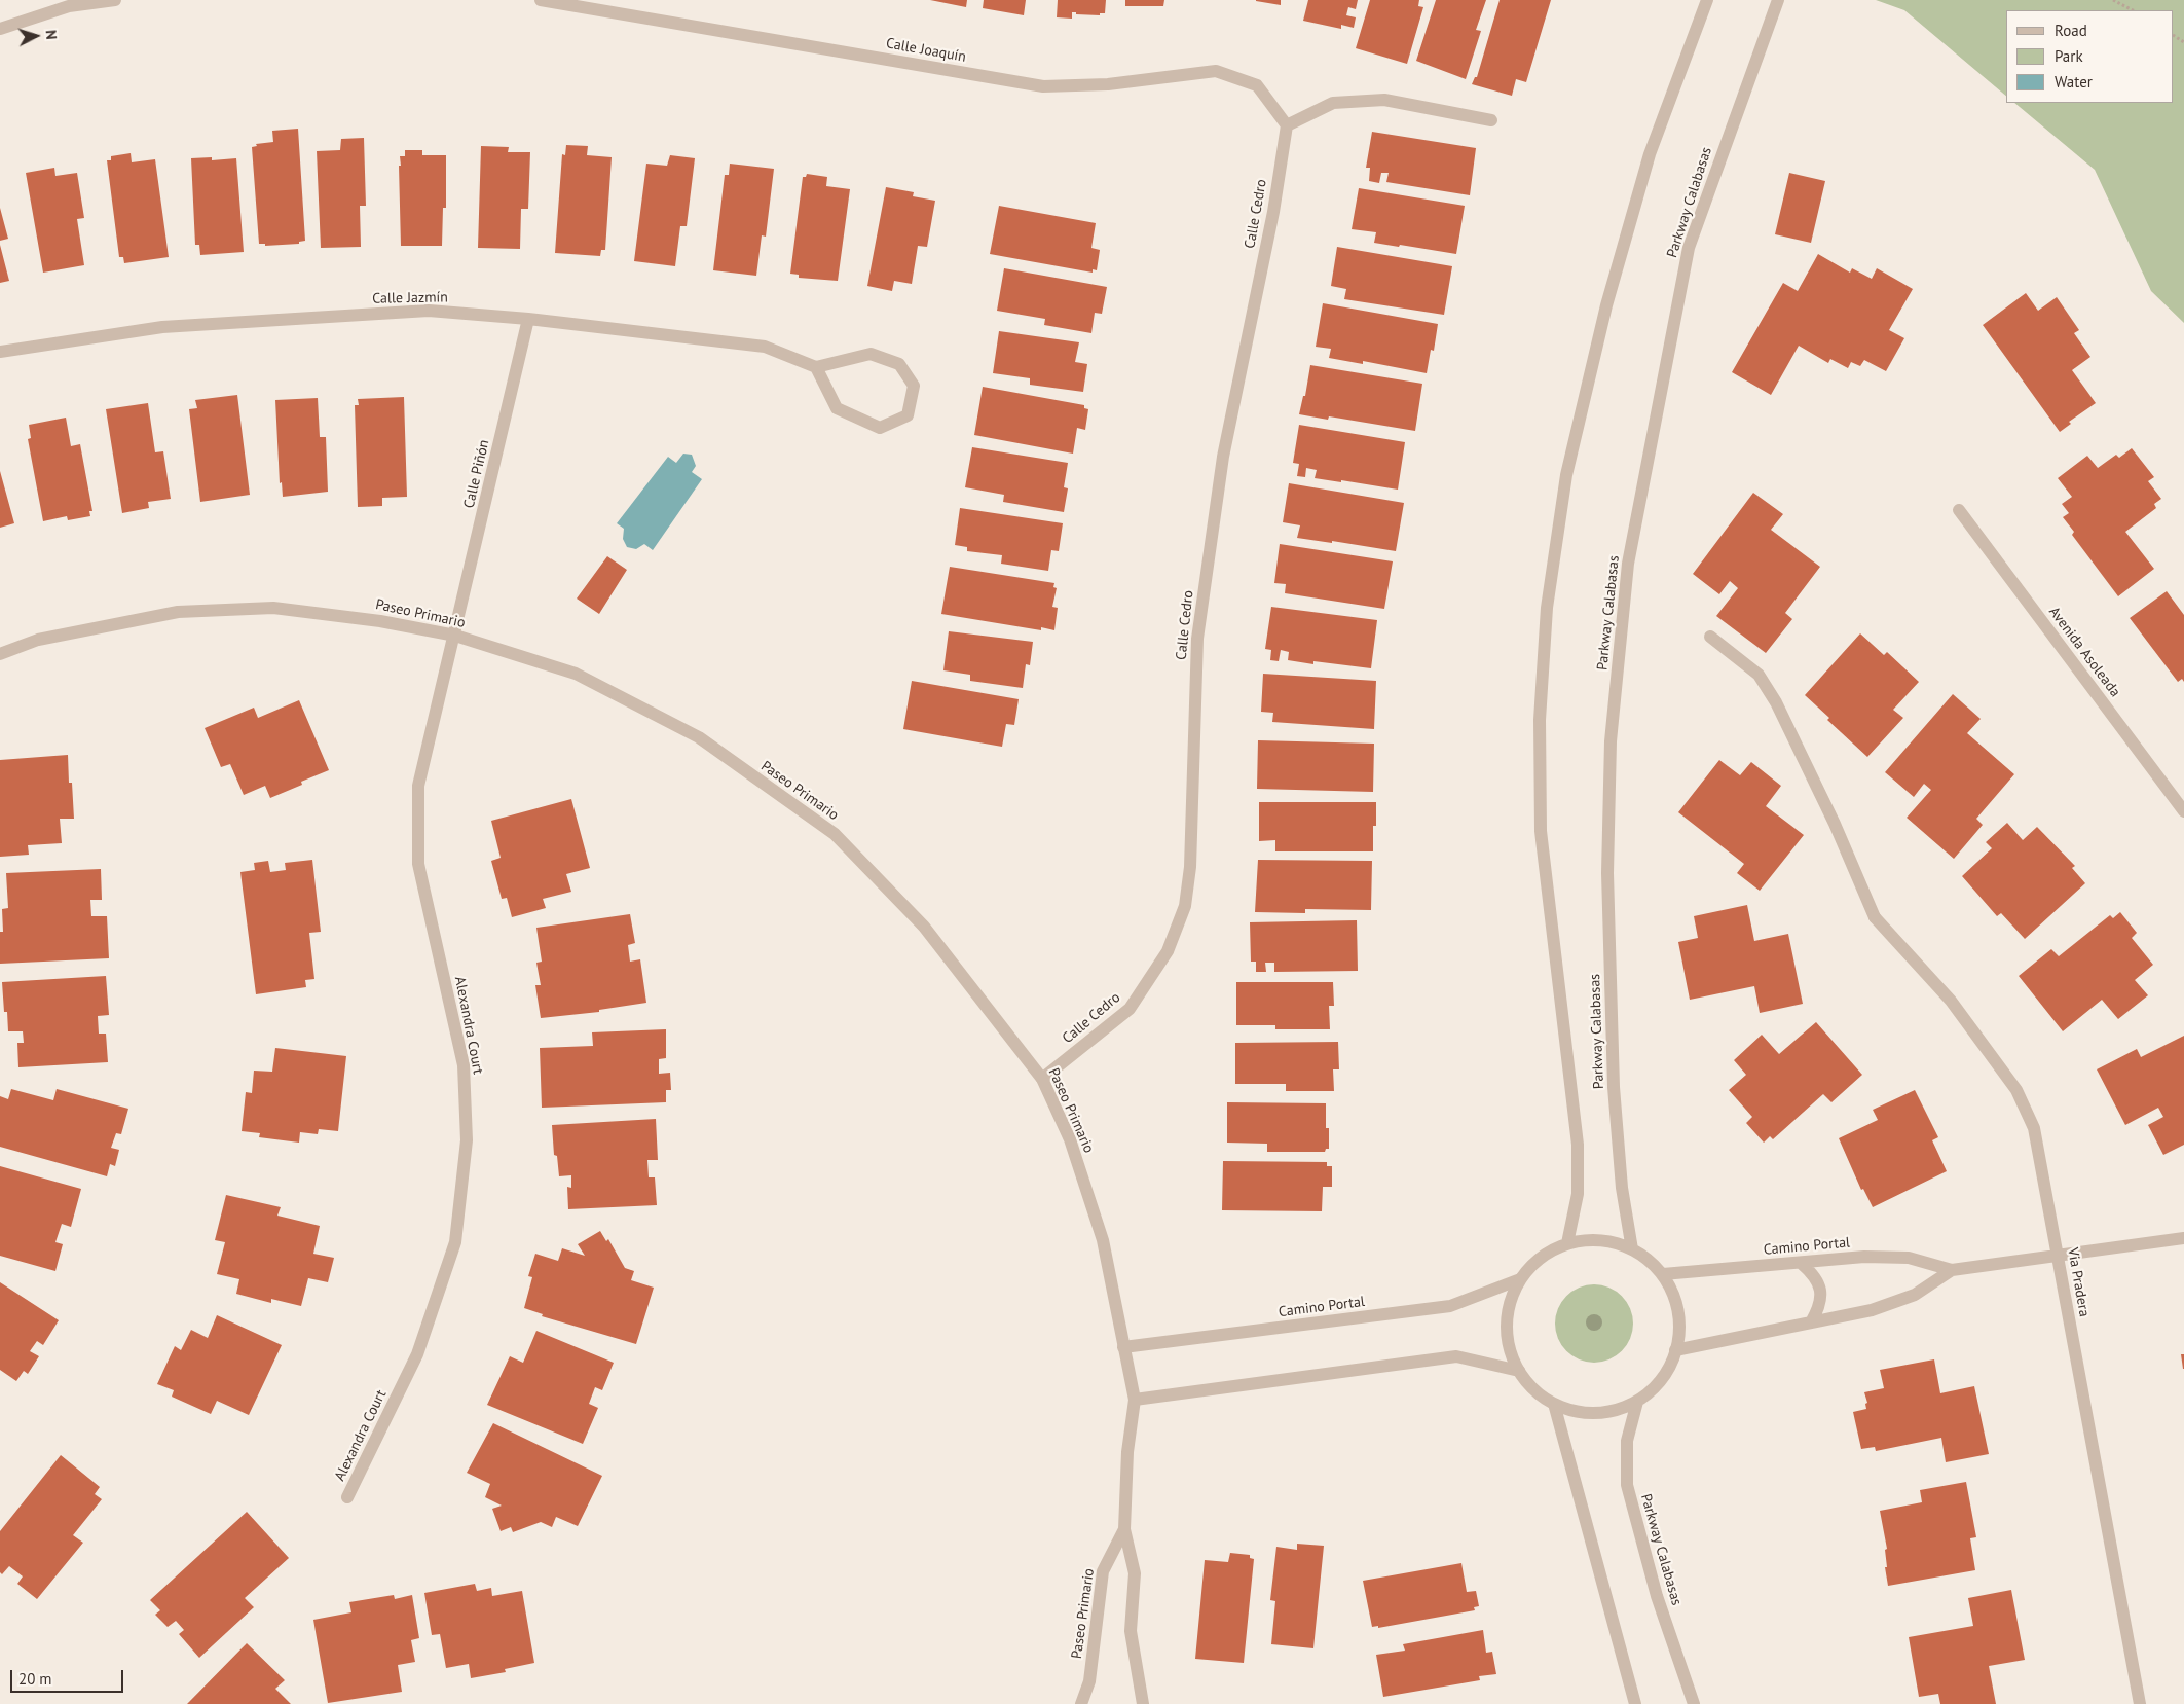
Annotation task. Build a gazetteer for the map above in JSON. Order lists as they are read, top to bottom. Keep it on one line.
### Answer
{"streets":{"street":["Calle Joaquín","Parkway Calabasas","Calle Cedro","Calle Jazmín","Calle Piñón","Paseo Primario","Avenida Asoleada","Alexandra Court","Camino Portal","Via Pradera"]},"crossings":[["Calle Joaquín","Calle Cedro"],["Parkway Calabasas","Camino Portal"],["Calle Cedro","Paseo Primario"],["Calle Jazmín","Calle Piñón"],["Calle Piñón","Paseo Primario"],["Calle Piñón","Alexandra Court"],["Paseo Primario","Alexandra Court"],["Paseo Primario","Camino Portal"],["Camino Portal","Via Pradera"]],"legend":["Road","Park","Water"],"scale_bar":"20 m","north":"right"}
